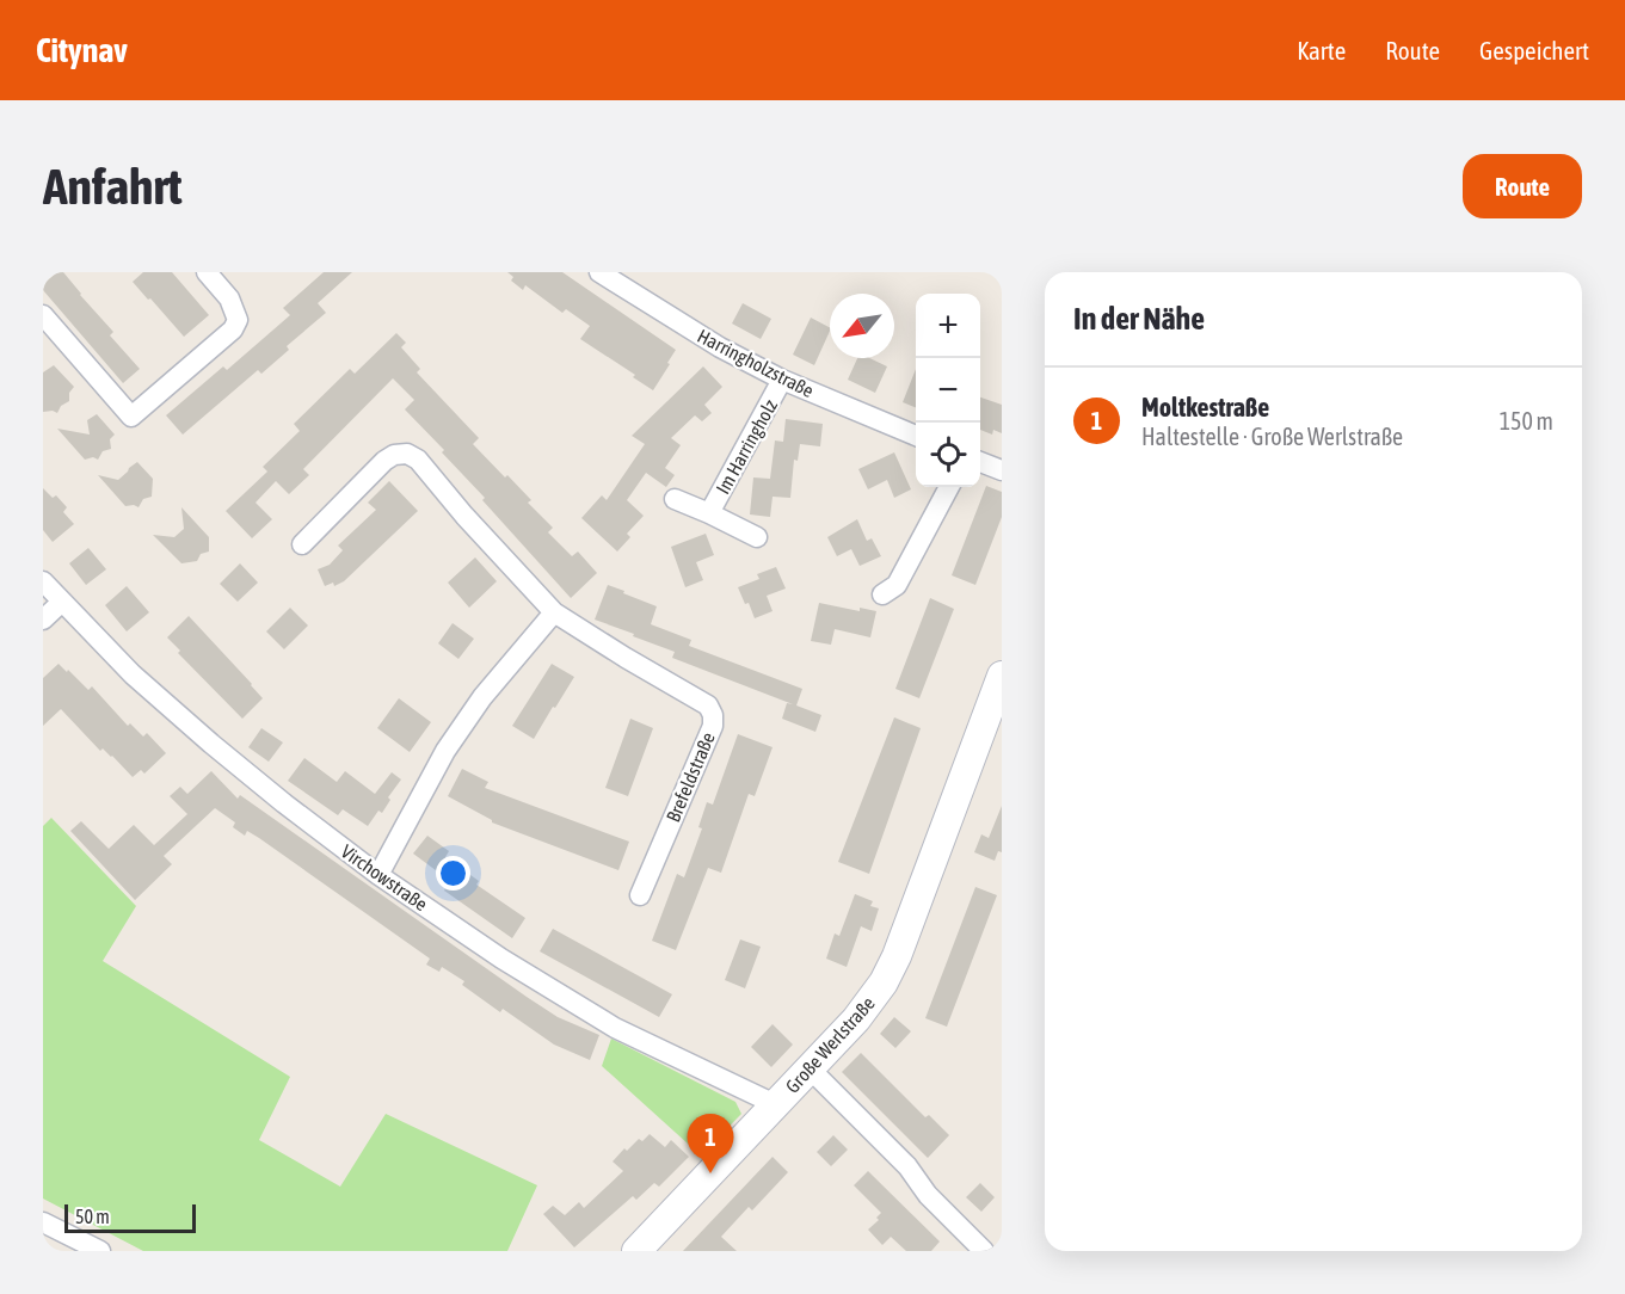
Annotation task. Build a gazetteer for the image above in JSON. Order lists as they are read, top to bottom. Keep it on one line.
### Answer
{"streets":{"street":["Harringholzstraße","Im Harringholz","Brefeldstraße","Virchowstraße","Große Werlstraße"]},"crossings":[["Harringholzstraße","Im Harringholz"],["Virchowstraße","Große Werlstraße"]],"scale_bar":"50 m","north":"bottom left","page":{"header":"Citynav","nav":["Karte","Route","Gespeichert"],"buttons":"Route","title":"Anfahrt","heading":"In der Nähe","map_buttons":["+","−"],"list":[{"mark":"1","name":"Moltkestraße","note":"Haltestelle · Große Werlstraße","value":"150 m"}],"pins":"1","scale":"50 m"}}
